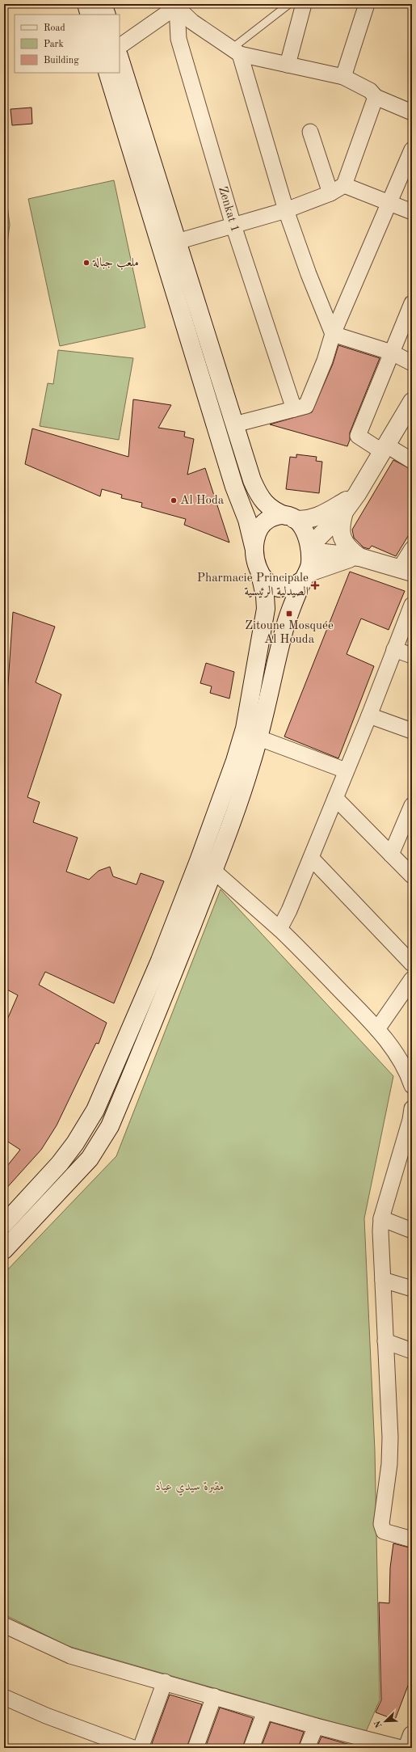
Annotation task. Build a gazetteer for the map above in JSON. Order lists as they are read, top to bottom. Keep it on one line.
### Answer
{"streets":{"street":["Zenkat 1"]},"parks":["مقبرة سيدي عياد"],"places":{"other":["ملعب جبالة","Al Hoda"],"health":["Pharmacie Principale الصيدلية الرئيسية"],"transit":["Zitoune Mosquée Al Houda"]},"legend":["Road","Park","Building"],"north":"bottom left"}
